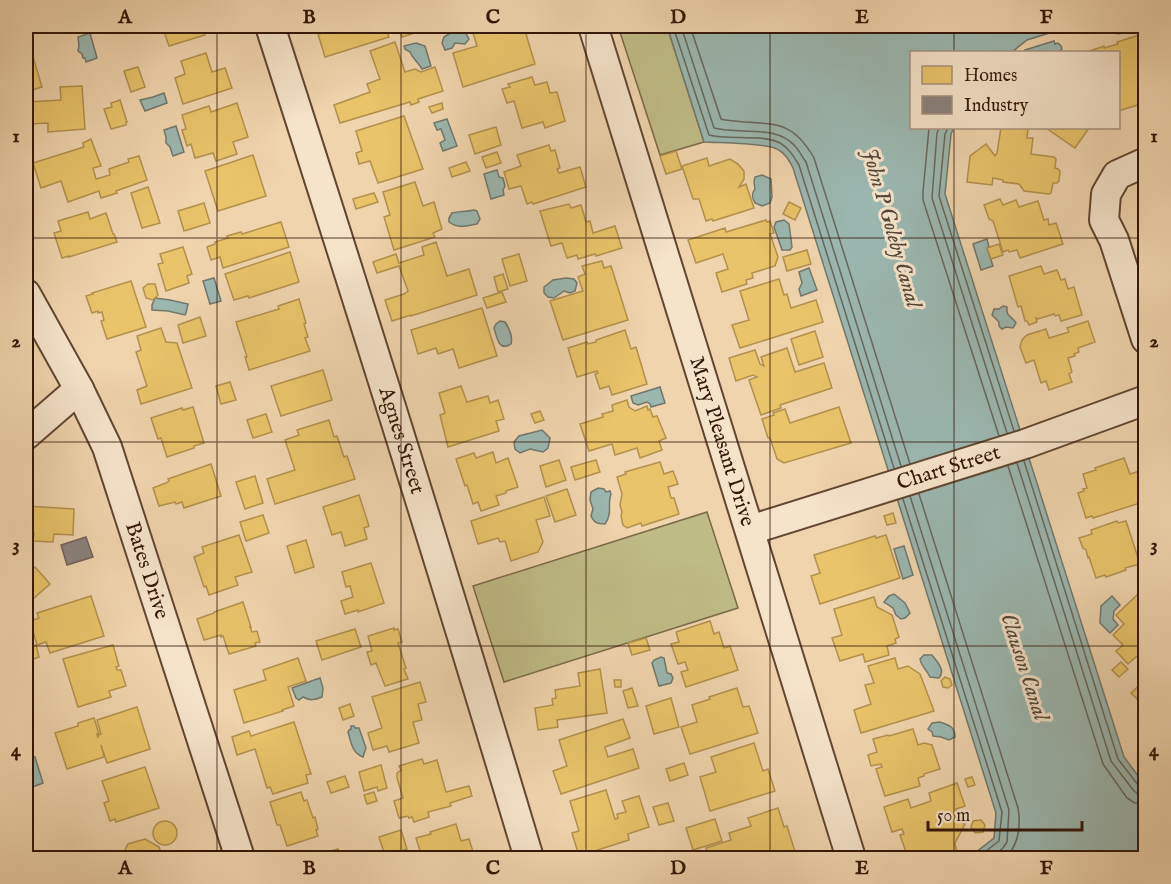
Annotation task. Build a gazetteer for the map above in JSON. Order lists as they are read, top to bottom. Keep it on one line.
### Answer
{"streets":{"street":["Agnes Street","Mary Pleasant Drive","Chart Street","Bates Drive"]},"crossings":[["Mary Pleasant Drive","Chart Street"]],"water":["John P Goleby Canal","Clauson Canal"],"legend":["Homes","Industry"],"scale_bar":"50 m","grid":{"columns":["A","B","C","D","E","F"],"rows":["1","2","3","4"]}}
